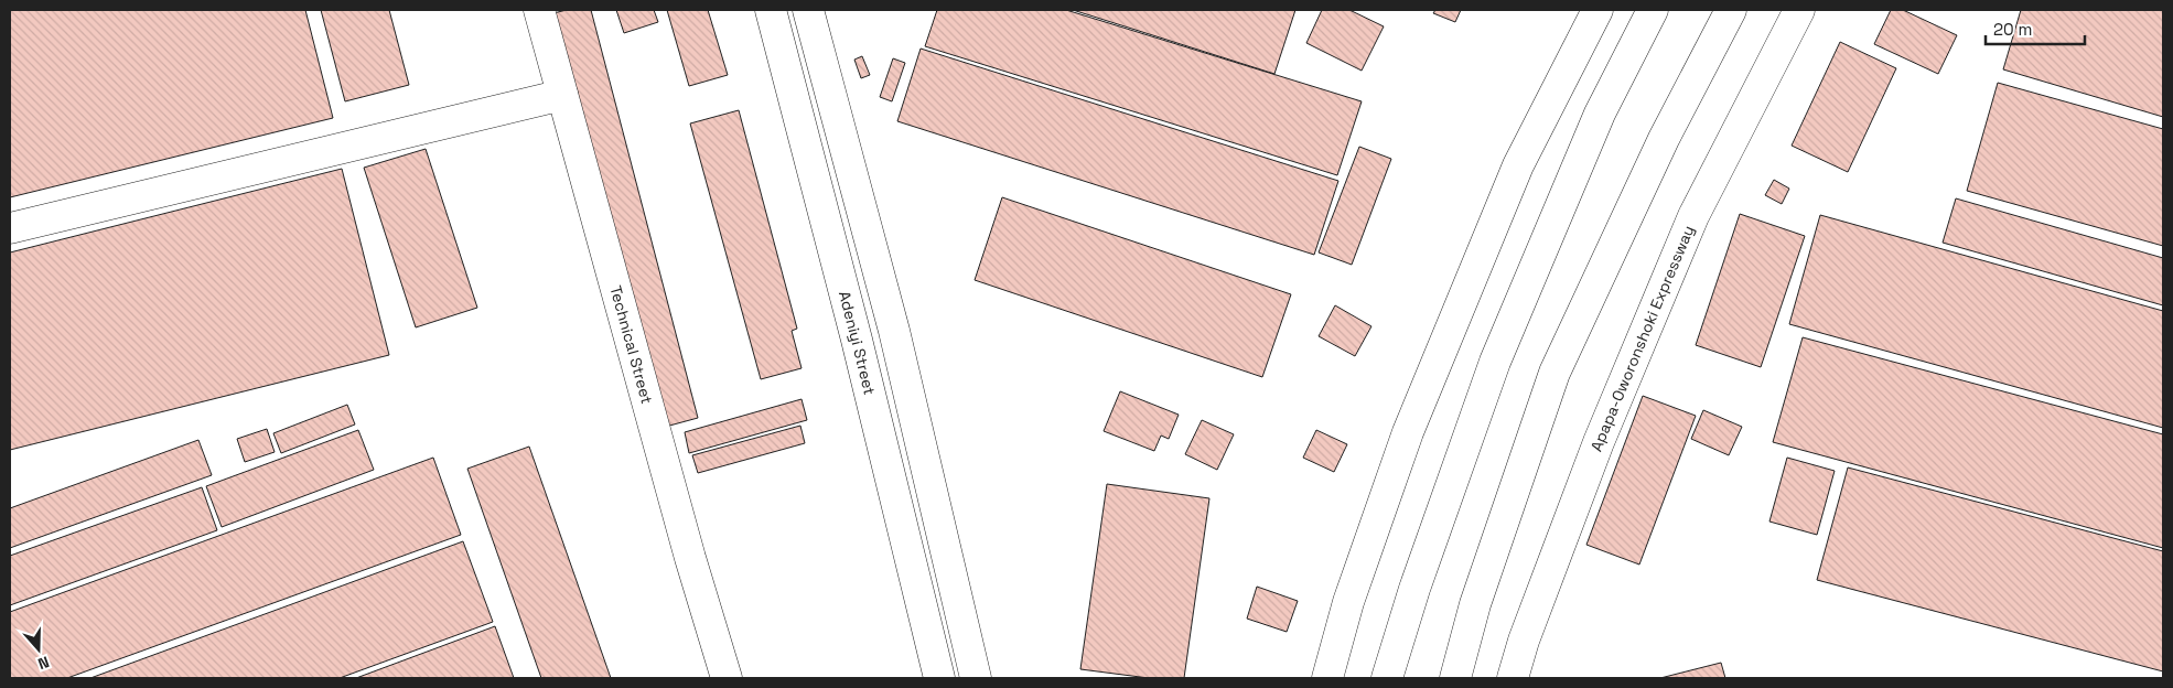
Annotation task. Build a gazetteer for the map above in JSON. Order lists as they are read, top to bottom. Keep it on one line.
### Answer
{"streets":{"main road":["Apapa-Oworonshoki Expressway","Technical Street","Adeniyi Street"]},"scale_bar":"20 m","north":"bottom"}
